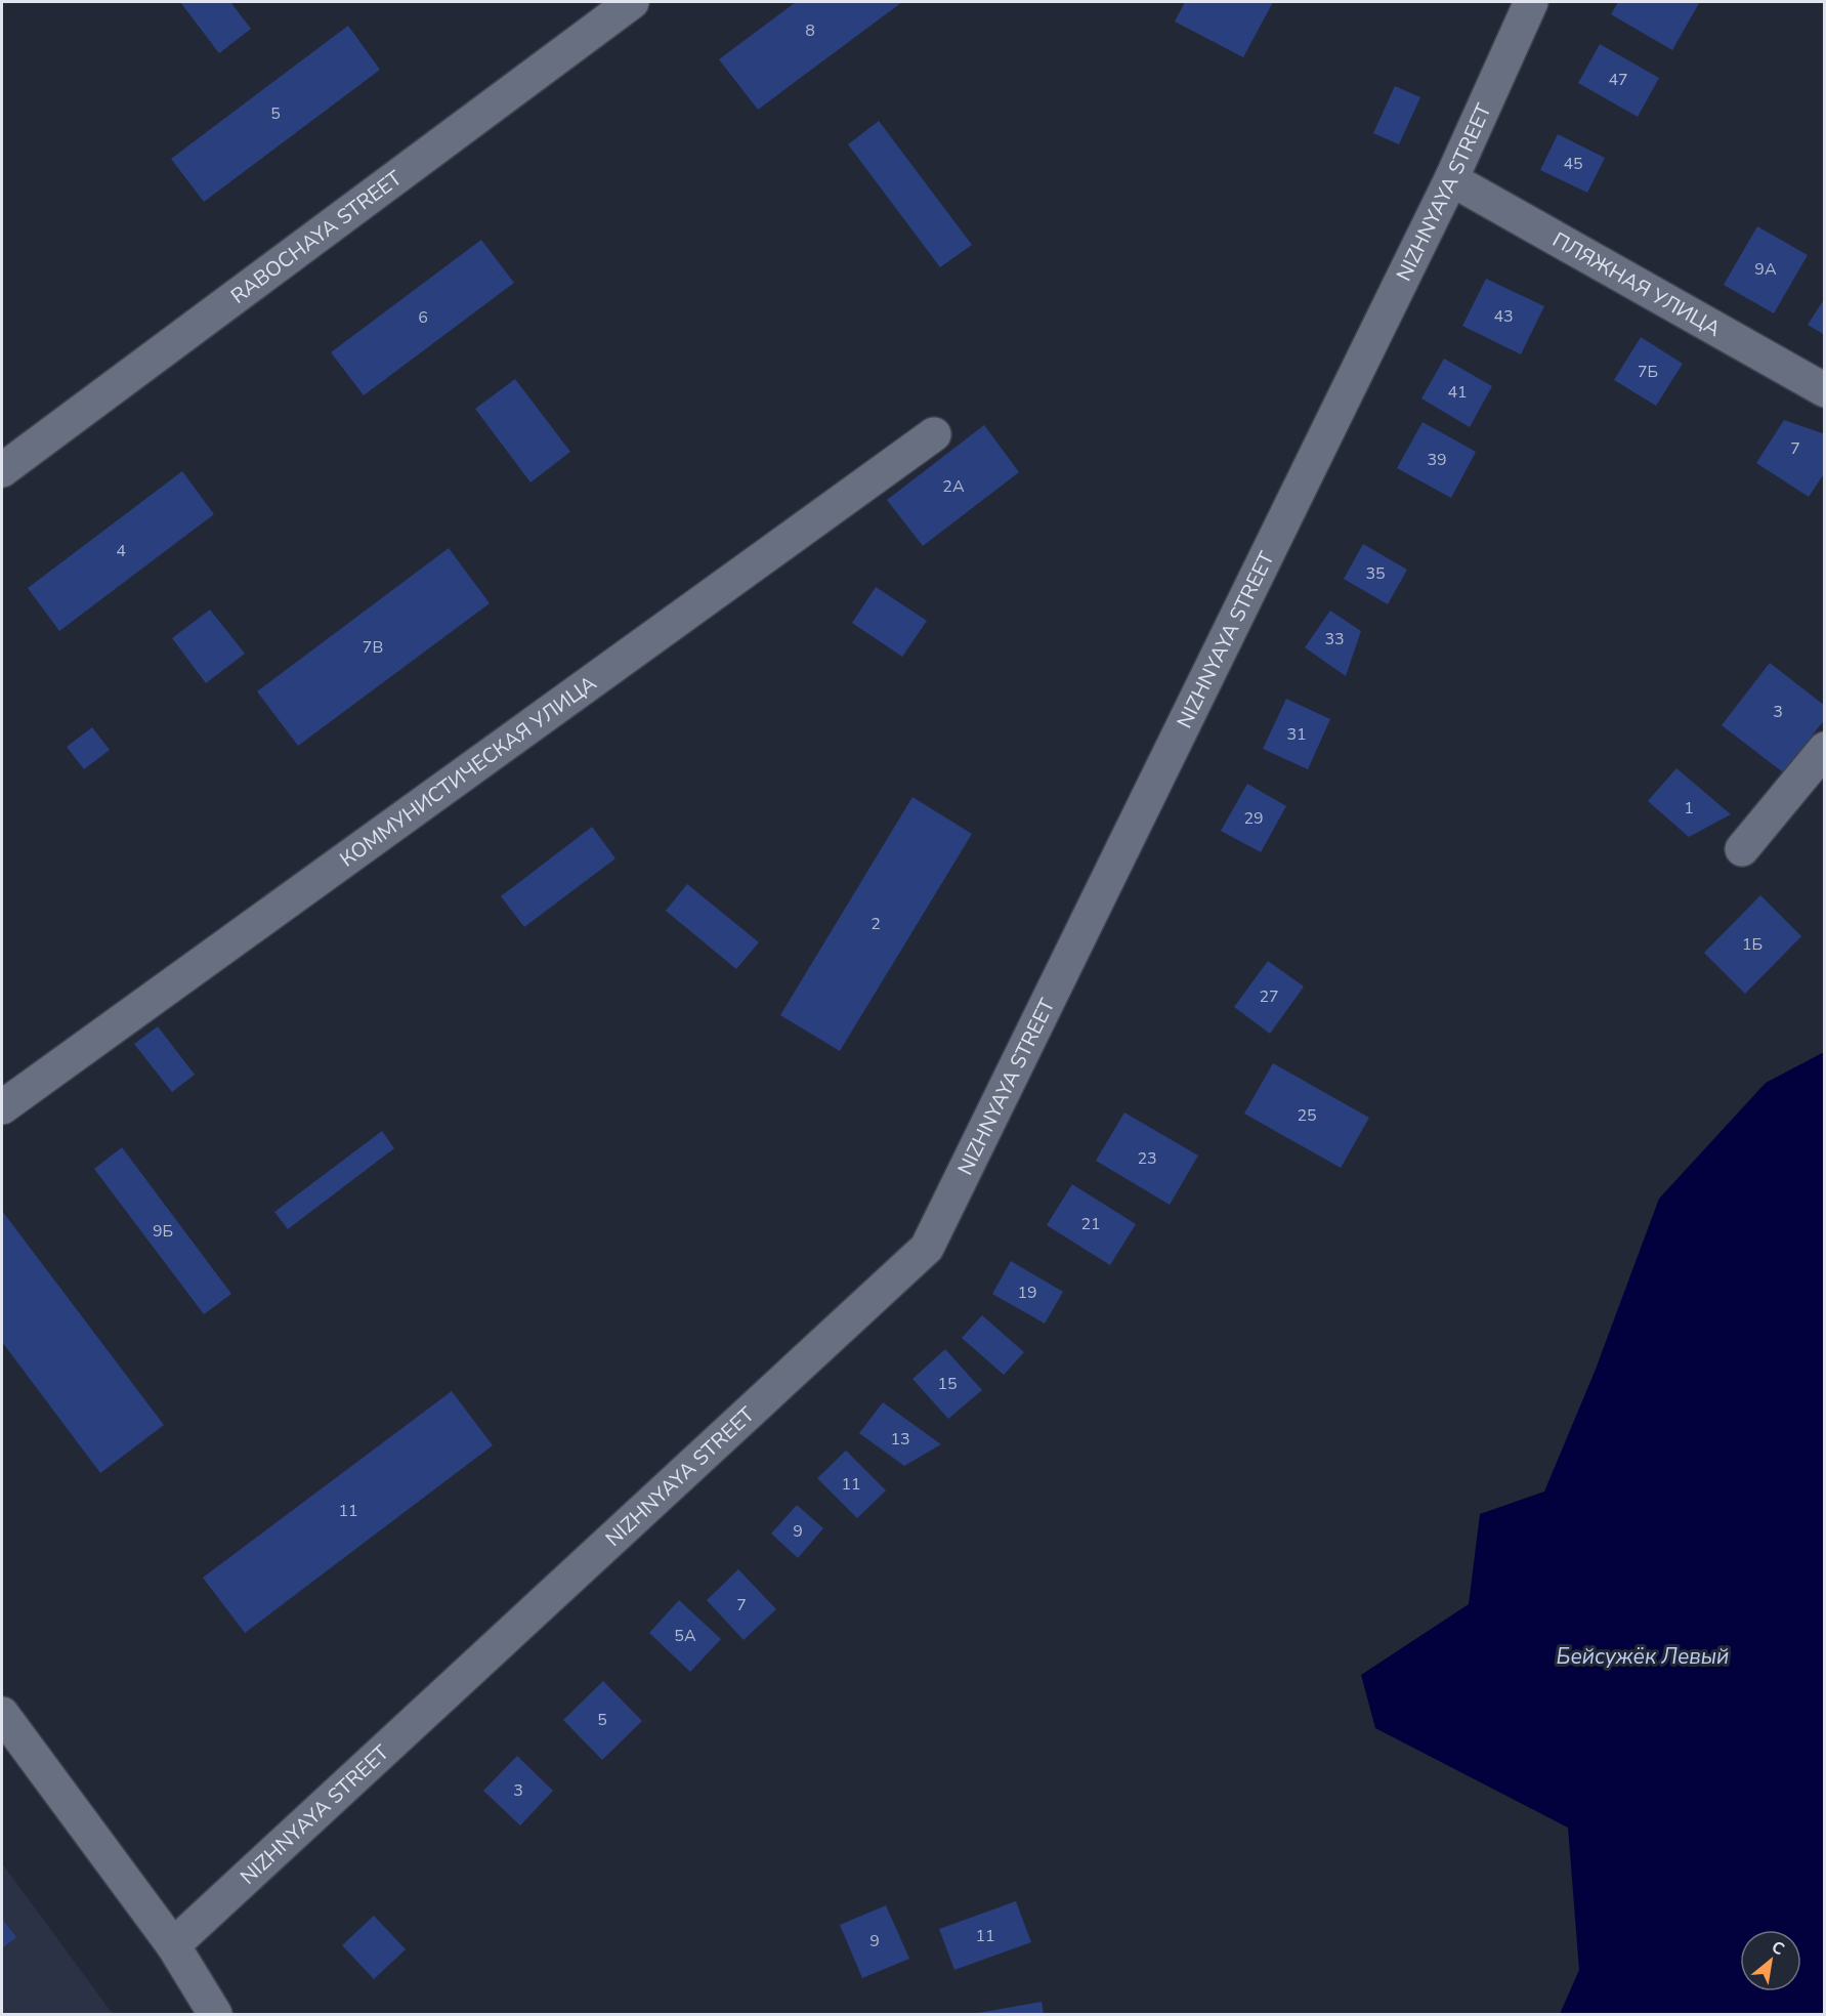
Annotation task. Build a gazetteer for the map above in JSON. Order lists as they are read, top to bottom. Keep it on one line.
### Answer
{"streets":{"street":["NIZHNYAYA STREET","RABOCHAYA STREET","ПЛЯЖНАЯ УЛИЦА","КОММУНИСТИЧЕСКАЯ УЛИЦА"]},"crossings":[["NIZHNYAYA STREET","ПЛЯЖНАЯ УЛИЦА"]],"water":["Бейсужёк Левый"],"house_numbers":["8","47","5","45","9А","43","6","7Б","41","7","39","2А","4","35","33","7В","3","31","1","29","2","1Б","27","25","23","21","9Б","19","15","13","11","11","9","7","5А","5","3","11","9"],"north":"top right"}
